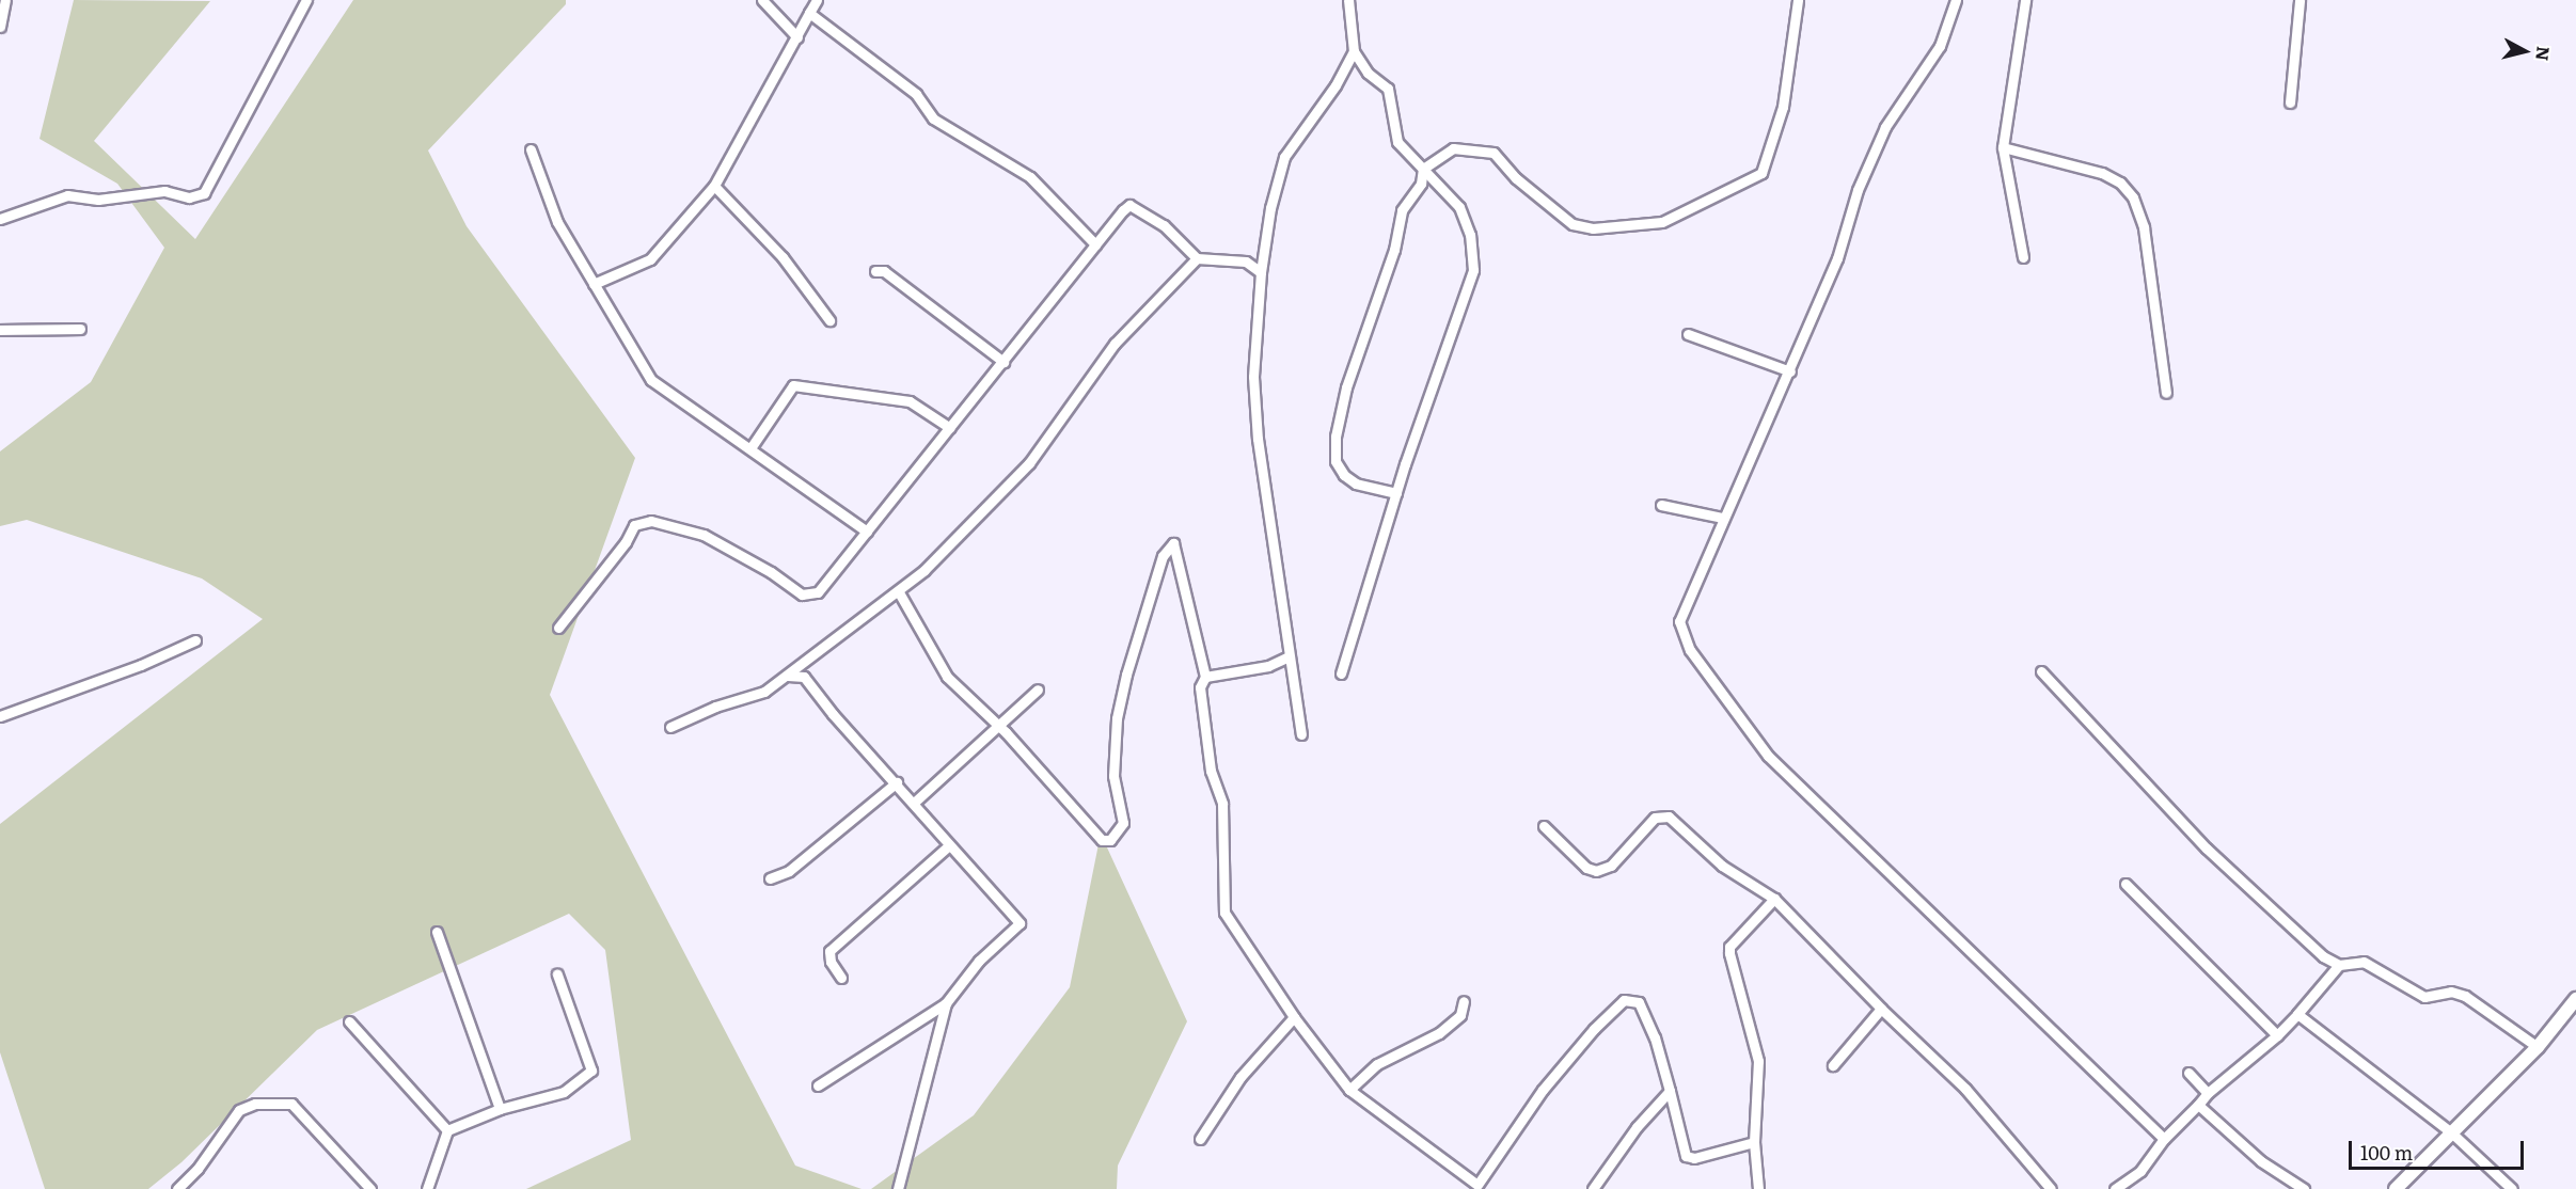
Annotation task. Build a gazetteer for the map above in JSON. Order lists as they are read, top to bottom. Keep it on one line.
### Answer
{"scale_bar":"100 m","north":"right"}
